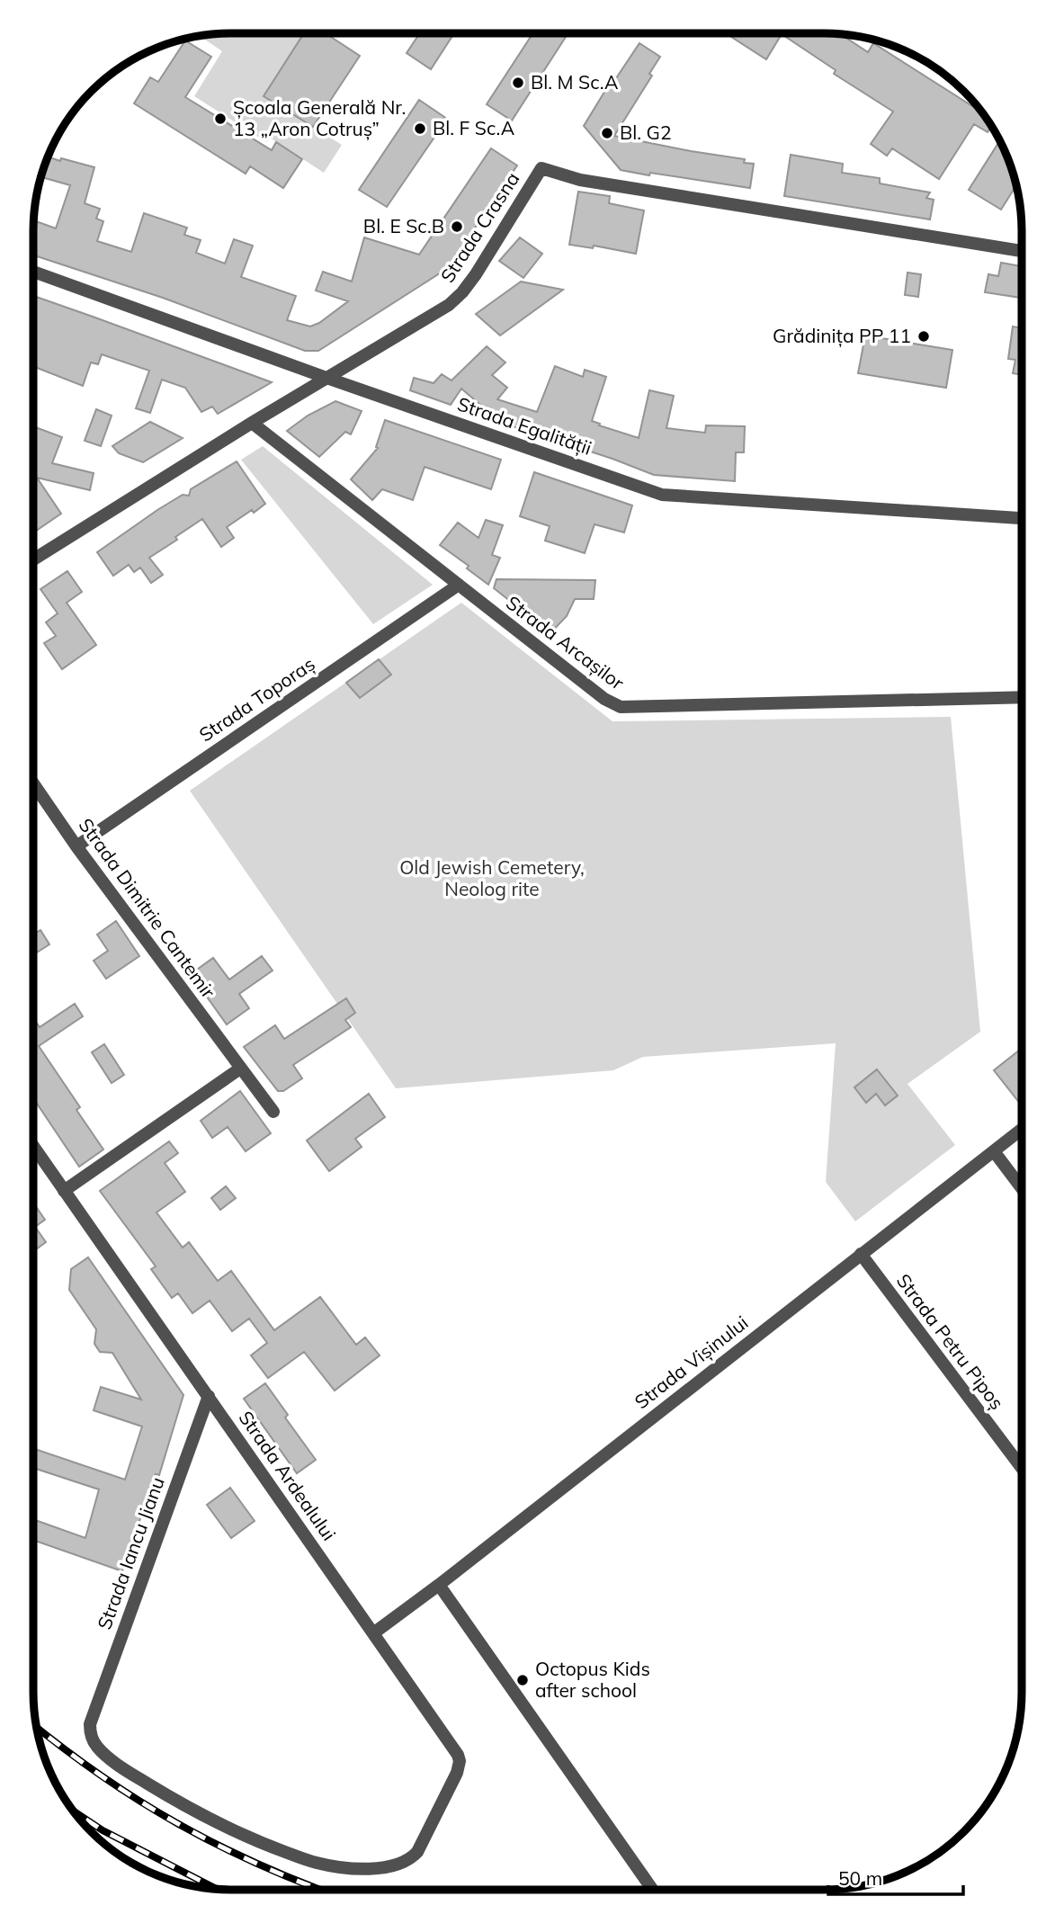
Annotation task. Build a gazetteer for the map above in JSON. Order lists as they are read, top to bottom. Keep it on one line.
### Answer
{"streets":{"street":["Strada Crasna","Strada Egalității","Strada Arcașilor","Strada Toporaș","Strada Dimitrie Cantemir","Strada Petru Pipoș","Strada Vișinului","Strada Ardealului","Strada Iancu Jianu"]},"crossings":[["Strada Crasna","Strada Egalității"],["Strada Crasna","Strada Arcașilor"],["Strada Arcașilor","Strada Toporaș"],["Strada Toporaș","Strada Dimitrie Cantemir"],["Strada Petru Pipoș","Strada Vișinului"],["Strada Vișinului","Strada Ardealului"],["Strada Ardealului","Strada Iancu Jianu"]],"parks":["Old Jewish Cemetery, Neolog rite"],"places":["Bl. M Sc.A","Școala Generală Nr. 13 „Aron Cotruș”","Bl. F Sc.A","Bl. G2","Bl. E Sc.B","Grădinița PP 11","Octopus Kids after school"],"scale_bar":"50 m"}
